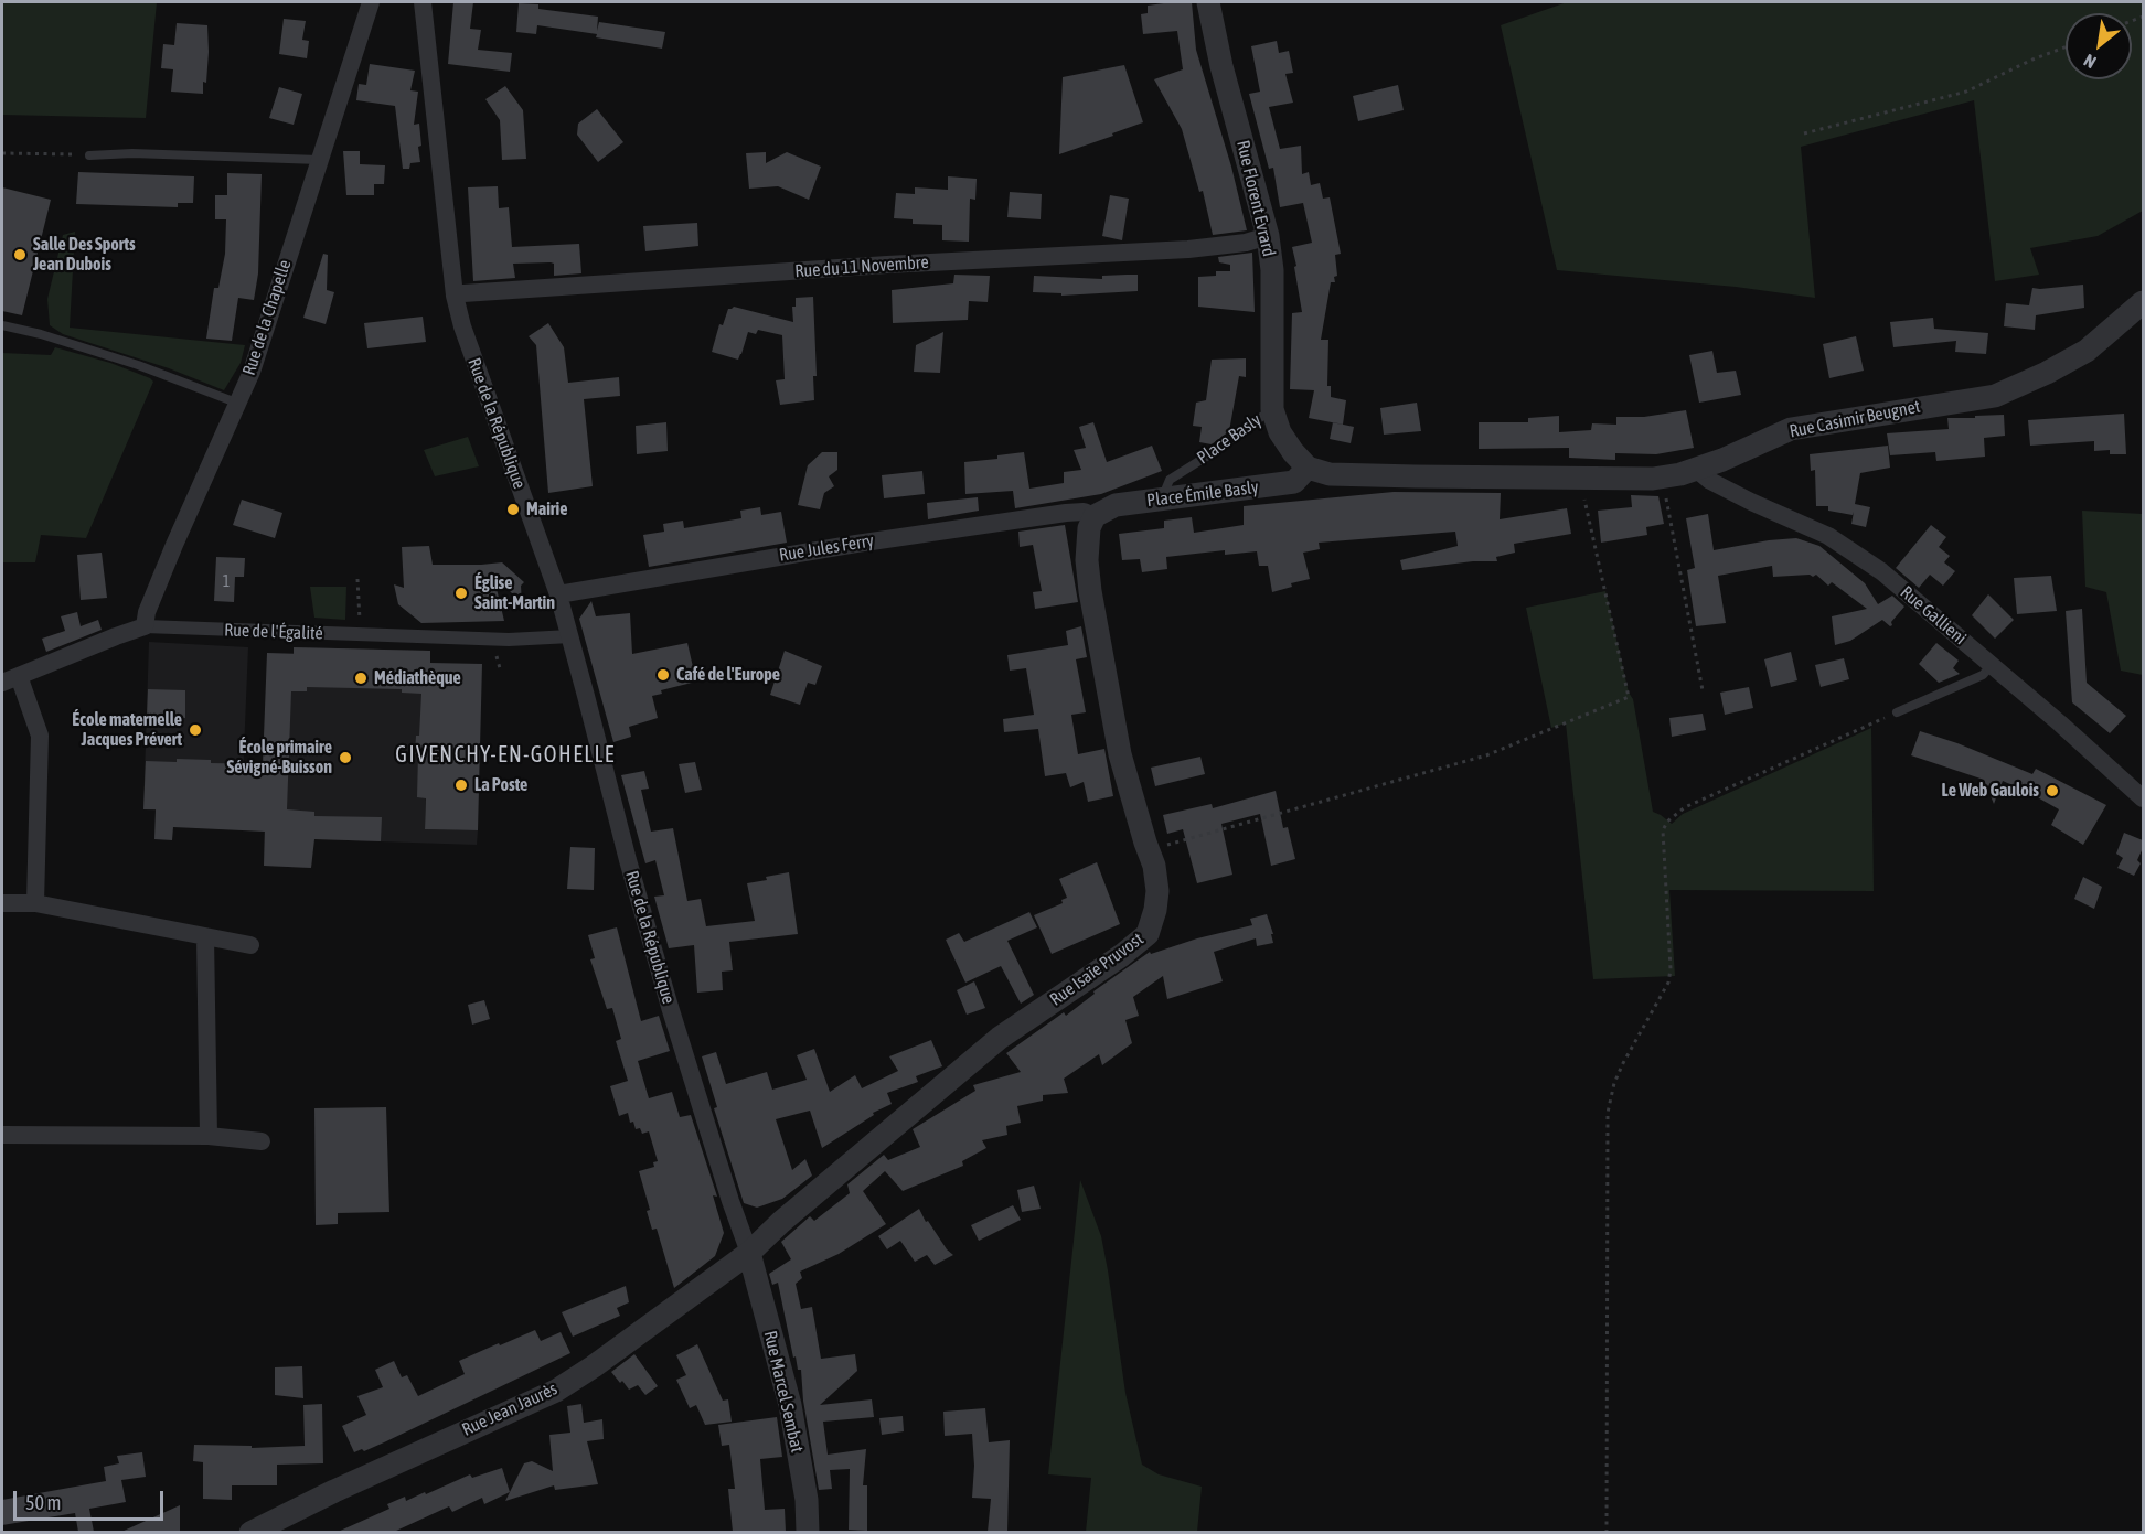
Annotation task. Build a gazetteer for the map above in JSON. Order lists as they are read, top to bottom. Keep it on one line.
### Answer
{"streets":{"street":["Rue Florent Evrard","Rue du 11 Novembre","Rue de la Chapelle","Rue Casimir Beugnet","Rue de la République","Place Émile Basly","Rue Jules Ferry","Rue Gallieni","Rue de l'Égalité","Rue Isaïe Pruvost","Rue Marcel Sembat","Rue Jean Jaurès"],"lane":["Place Basly"]},"crossings":[["Rue Florent Evrard","Rue du 11 Novembre"],["Rue Florent Evrard","Rue Casimir Beugnet"],["Rue Florent Evrard","Place Basly"],["Rue Florent Evrard","Place Émile Basly"],["Rue du 11 Novembre","Rue de la République"],["Rue de la Chapelle","Rue de l'Égalité"],["Rue Casimir Beugnet","Place Émile Basly"],["Rue Casimir Beugnet","Rue Gallieni"],["Rue de la République","Rue Jules Ferry"],["Rue de la République","Rue de l'Égalité"],["Rue de la République","Rue Isaïe Pruvost"],["Rue de la République","Rue Marcel Sembat"],["Rue de la République","Rue Jean Jaurès"],["Place Basly","Place Émile Basly"],["Place Émile Basly","Rue Jules Ferry"],["Place Émile Basly","Rue Isaïe Pruvost"],["Rue Jules Ferry","Rue Isaïe Pruvost"],["Rue Isaïe Pruvost","Rue Marcel Sembat"],["Rue Isaïe Pruvost","Rue Jean Jaurès"],["Rue Marcel Sembat","Rue Jean Jaurès"]],"districts":["GIVENCHY-EN-GOHELLE"],"places":["Salle Des Sports Jean Dubois","Mairie","Église Saint-Martin","Café de l'Europe","Médiathèque","École maternelle Jacques Prévert","École primaire Sévigné-Buisson","La Poste","Le Web Gaulois"],"house_numbers":["1"],"scale_bar":"50 m","north":"bottom left"}
